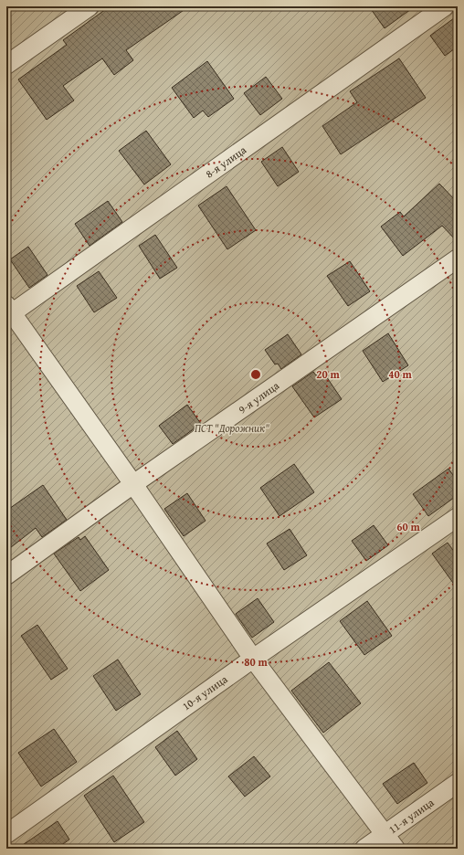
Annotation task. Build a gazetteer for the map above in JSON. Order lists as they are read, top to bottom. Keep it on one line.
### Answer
{"streets":{"street":["8-я улица","9-я улица","10-я улица","11-я улица"]},"parks":["ПСТ \"Дорожник\""],"rings":["20 m","40 m","60 m","80 m"]}
